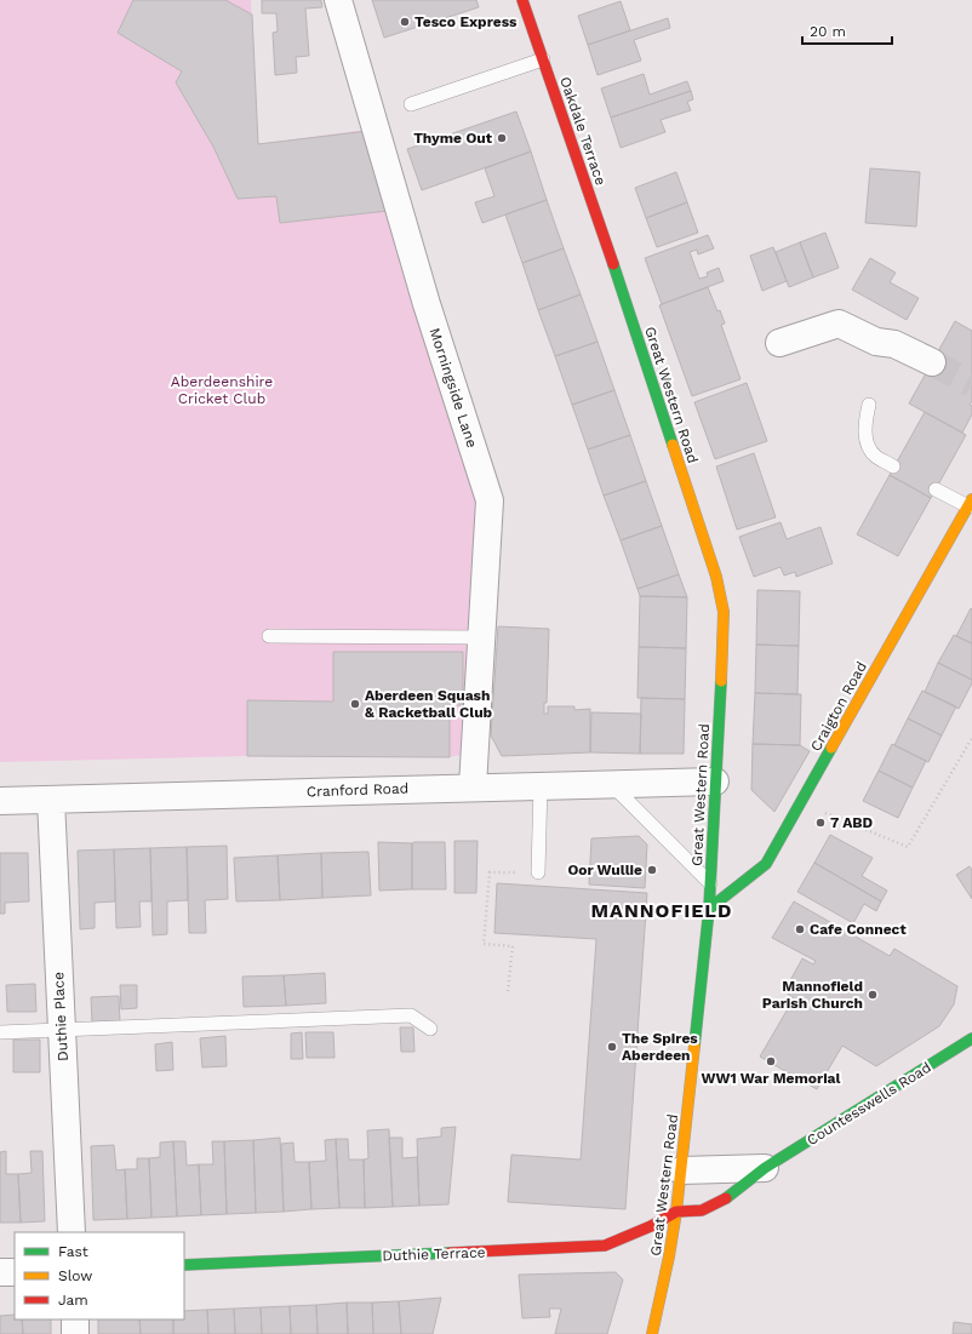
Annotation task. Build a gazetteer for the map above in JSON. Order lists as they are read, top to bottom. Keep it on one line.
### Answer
{"streets":{"main road":["Oakdale Terrace","Great Western Road","Craigton Road","Countesswells Road","Duthie Terrace"],"street":["Morningside Lane","Cranford Road","Duthie Place"]},"crossings":[["Oakdale Terrace","Great Western Road"],["Morningside Lane","Cranford Road"],["Great Western Road","Craigton Road"],["Great Western Road","Cranford Road"],["Great Western Road","Countesswells Road"],["Great Western Road","Duthie Terrace"],["Cranford Road","Duthie Place"],["Countesswells Road","Duthie Terrace"]],"districts":["MANNOFIELD"],"parks":["Aberdeenshire Cricket Club"],"places":["Tesco Express","Thyme Out","Aberdeen Squash & Racketball Club","7 ABD","Oor Wullie","Cafe Connect","Mannofield Parish Church","The Spires Aberdeen","WW1 War Memorial"],"legend":["Fast","Slow","Jam"],"scale_bar":"20 m"}
